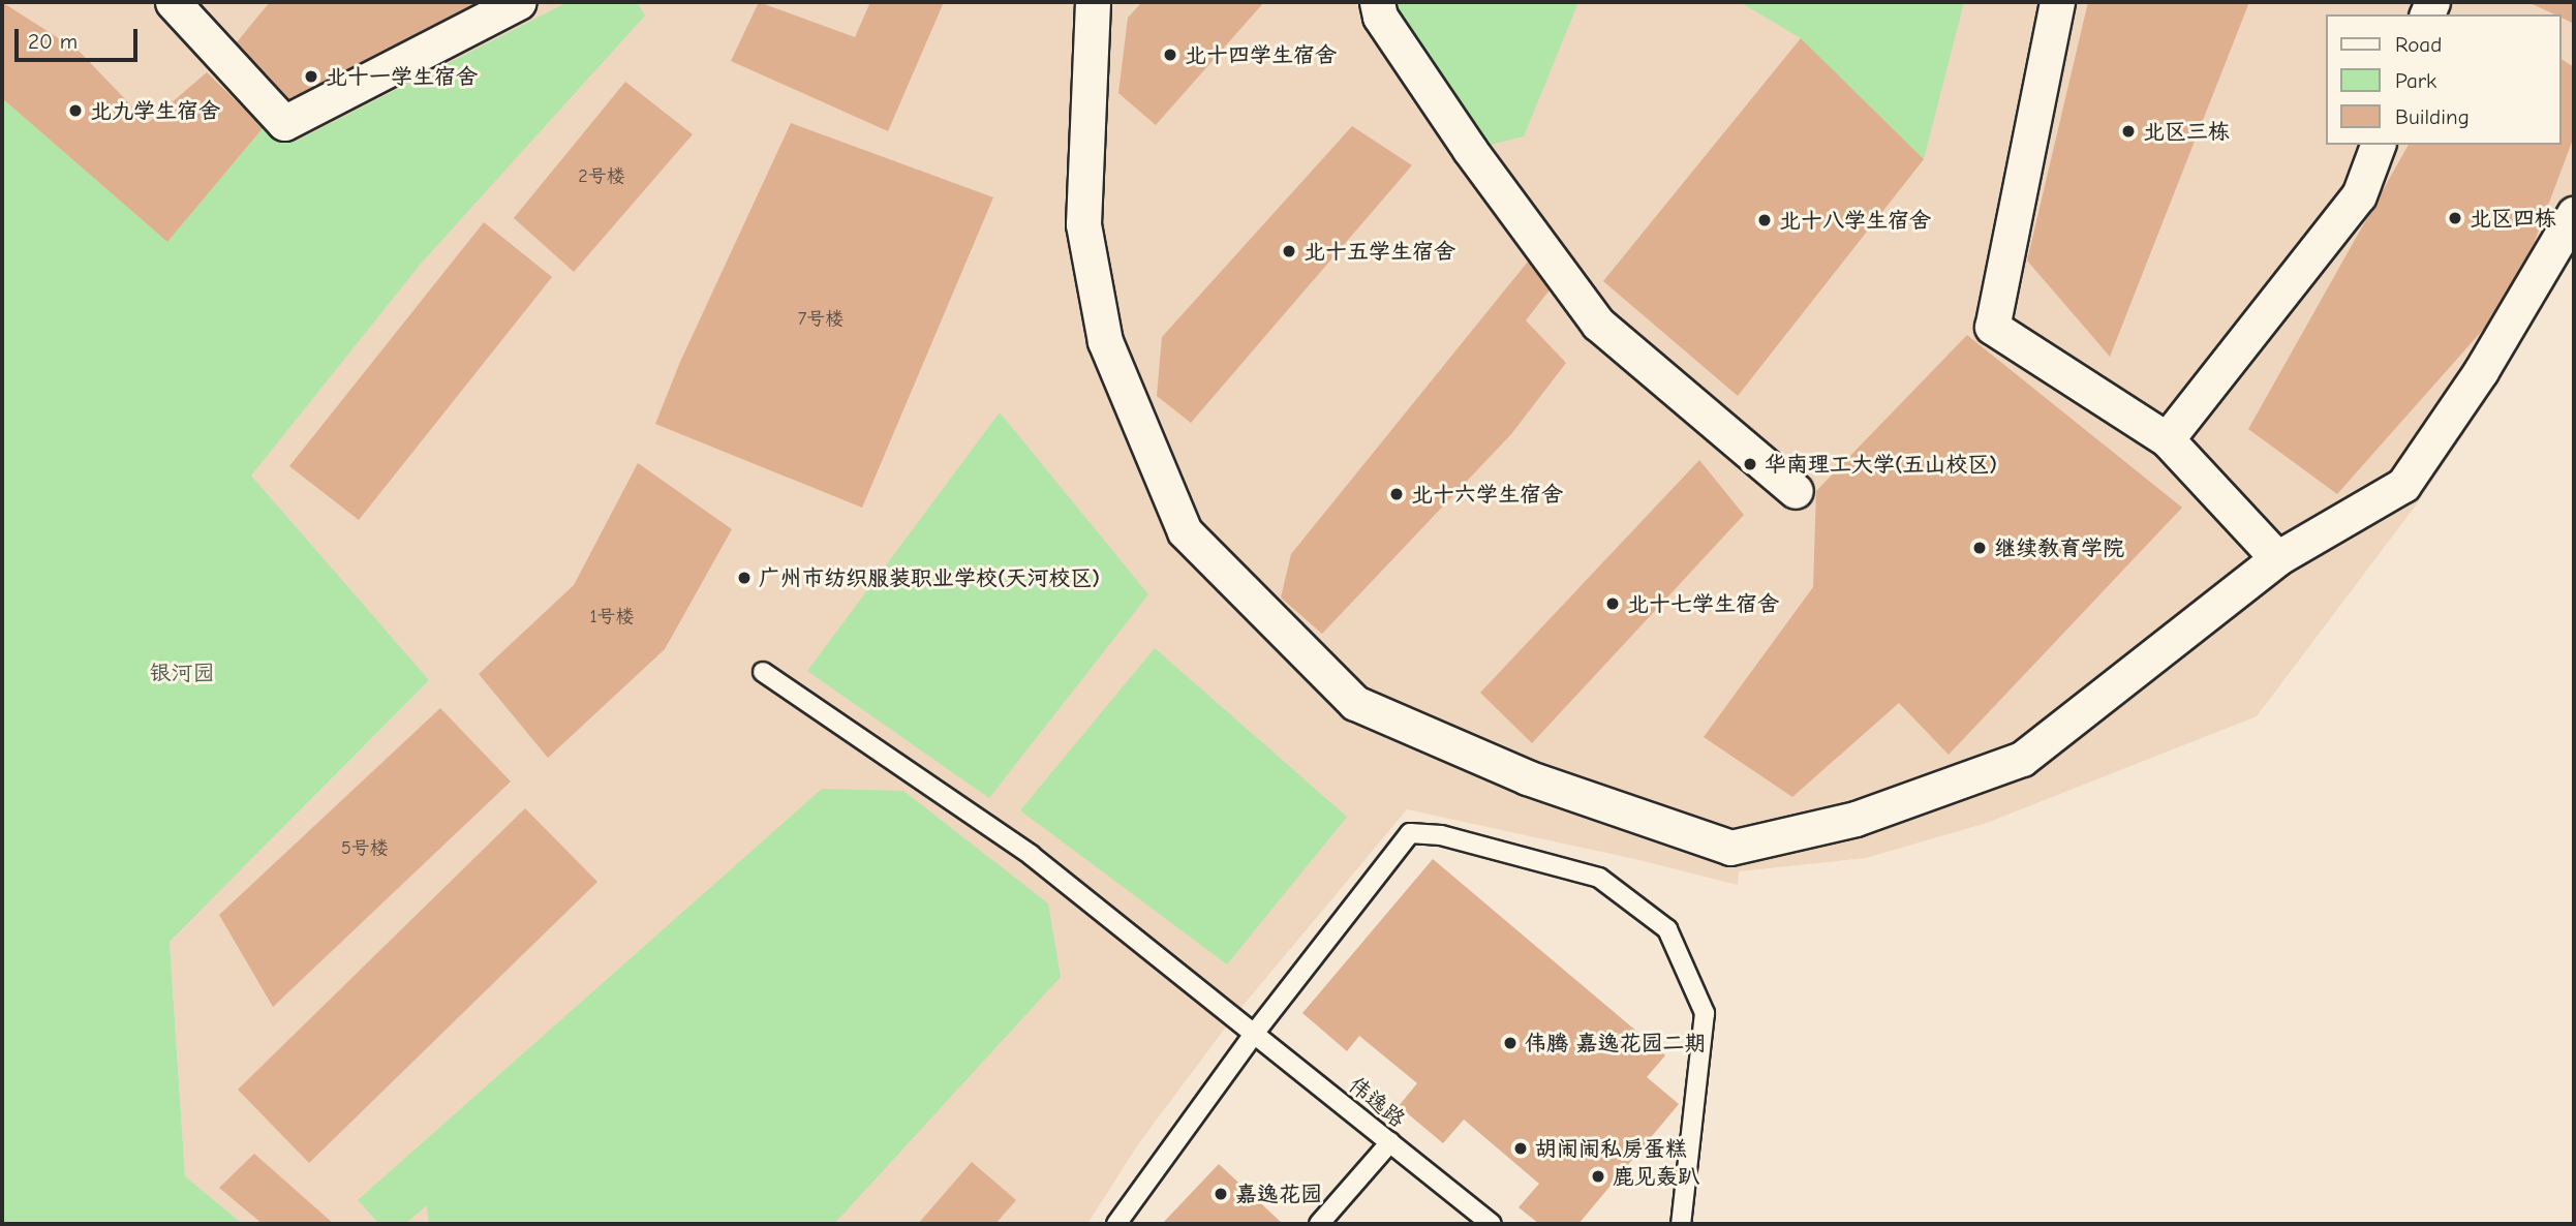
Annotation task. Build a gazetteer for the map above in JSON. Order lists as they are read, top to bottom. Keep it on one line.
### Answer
{"streets":{"lane":["伟逸路"]},"parks":["银河园"],"places":["北十四学生宿舍","北十一学生宿舍","北九学生宿舍","北区三栋","北区四栋","北十八学生宿舍","北十五学生宿舍","华南理工大学(五山校区)","北十六学生宿舍","继续教育学院","广州市纺织服装职业学校(天河校区)","北十七学生宿舍","伟腾 嘉逸花园二期","胡闹闹私房蛋糕","鹿见轰趴","嘉逸花园"],"house_numbers":["2号楼","7号楼","1号楼","5号楼"],"legend":["Road","Park","Building"],"scale_bar":"20 m"}
